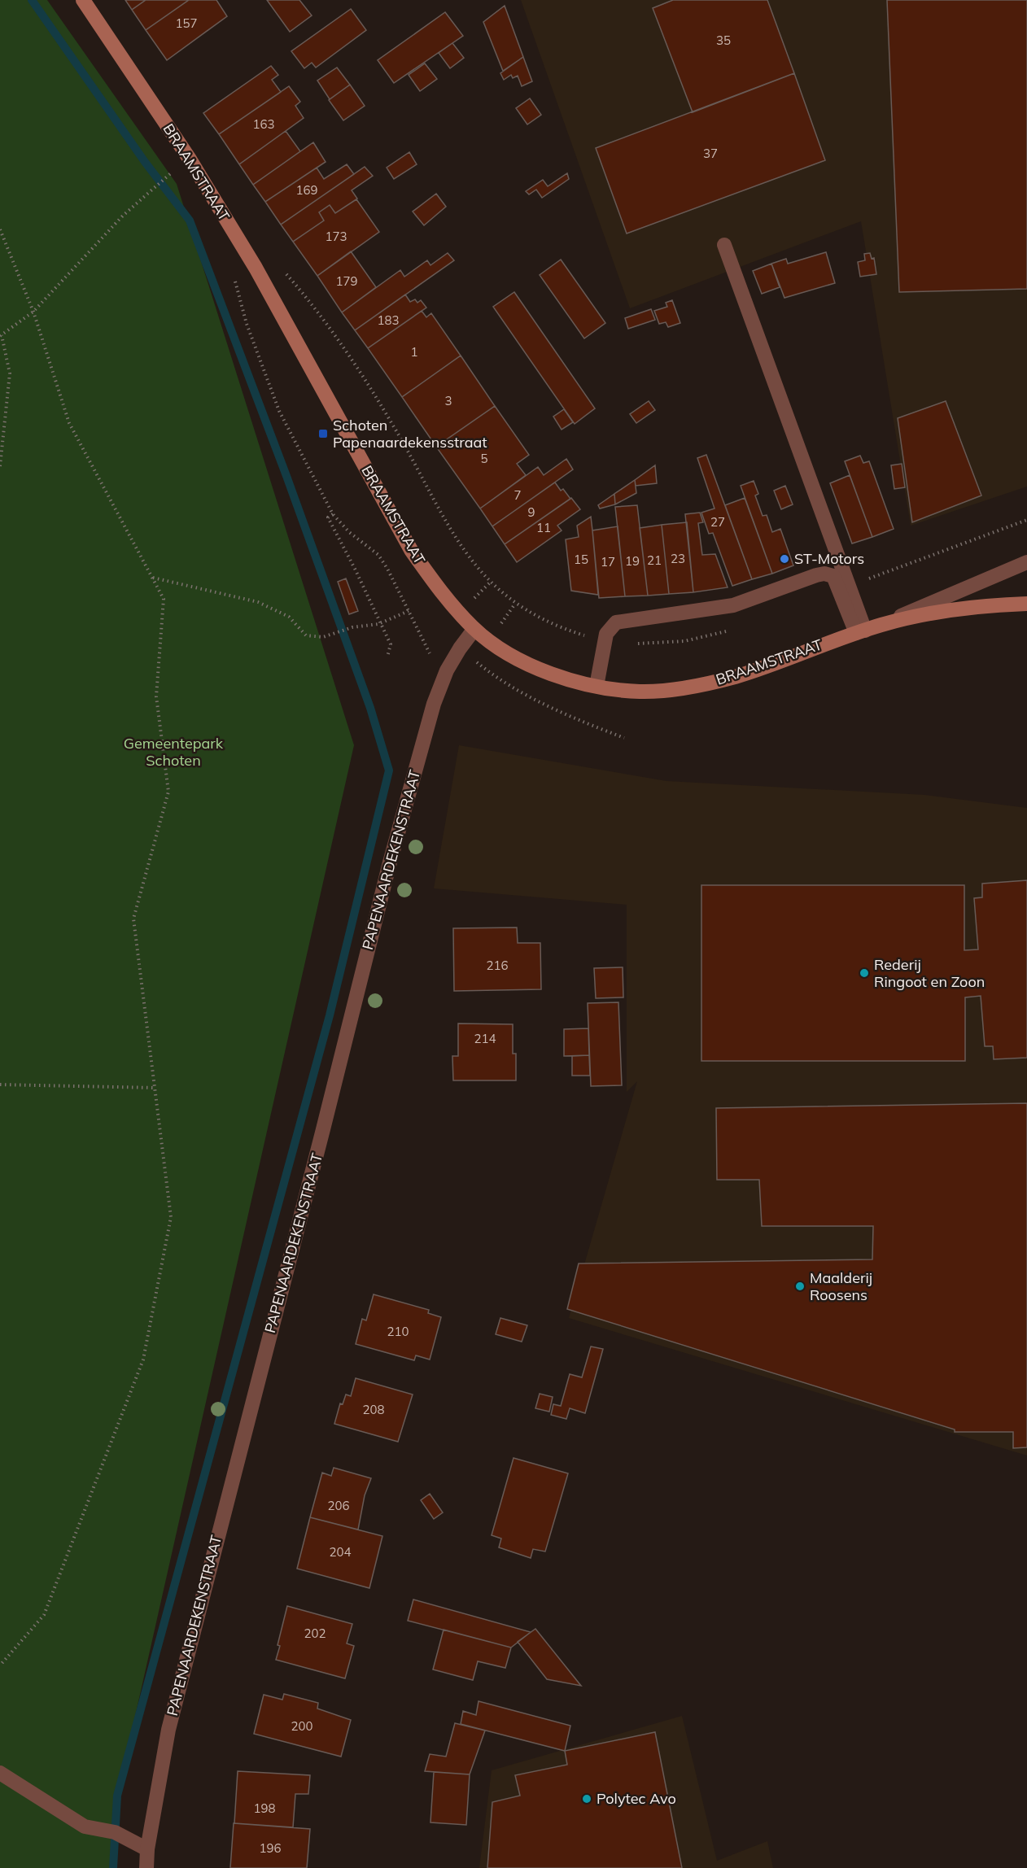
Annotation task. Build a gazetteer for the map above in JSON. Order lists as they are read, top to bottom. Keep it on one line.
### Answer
{"streets":{"street":["BRAAMSTRAAT","PAPENAARDEKENSTRAAT"]},"crossings":[["BRAAMSTRAAT","PAPENAARDEKENSTRAAT"]],"parks":["Gemeentepark Schoten"],"places":{"transit":["Schoten Papenaardekensstraat"],"other":["ST-Motors","Rederij Ringoot en Zoon","Maalderij Roosens","Polytec Avo"]},"house_numbers":["157","35","163","37","169","173","179","183","1","3","5","7","9","27","11","23","15","21","19","17","216","214","210","208","206","204","202","200","198","196"]}
